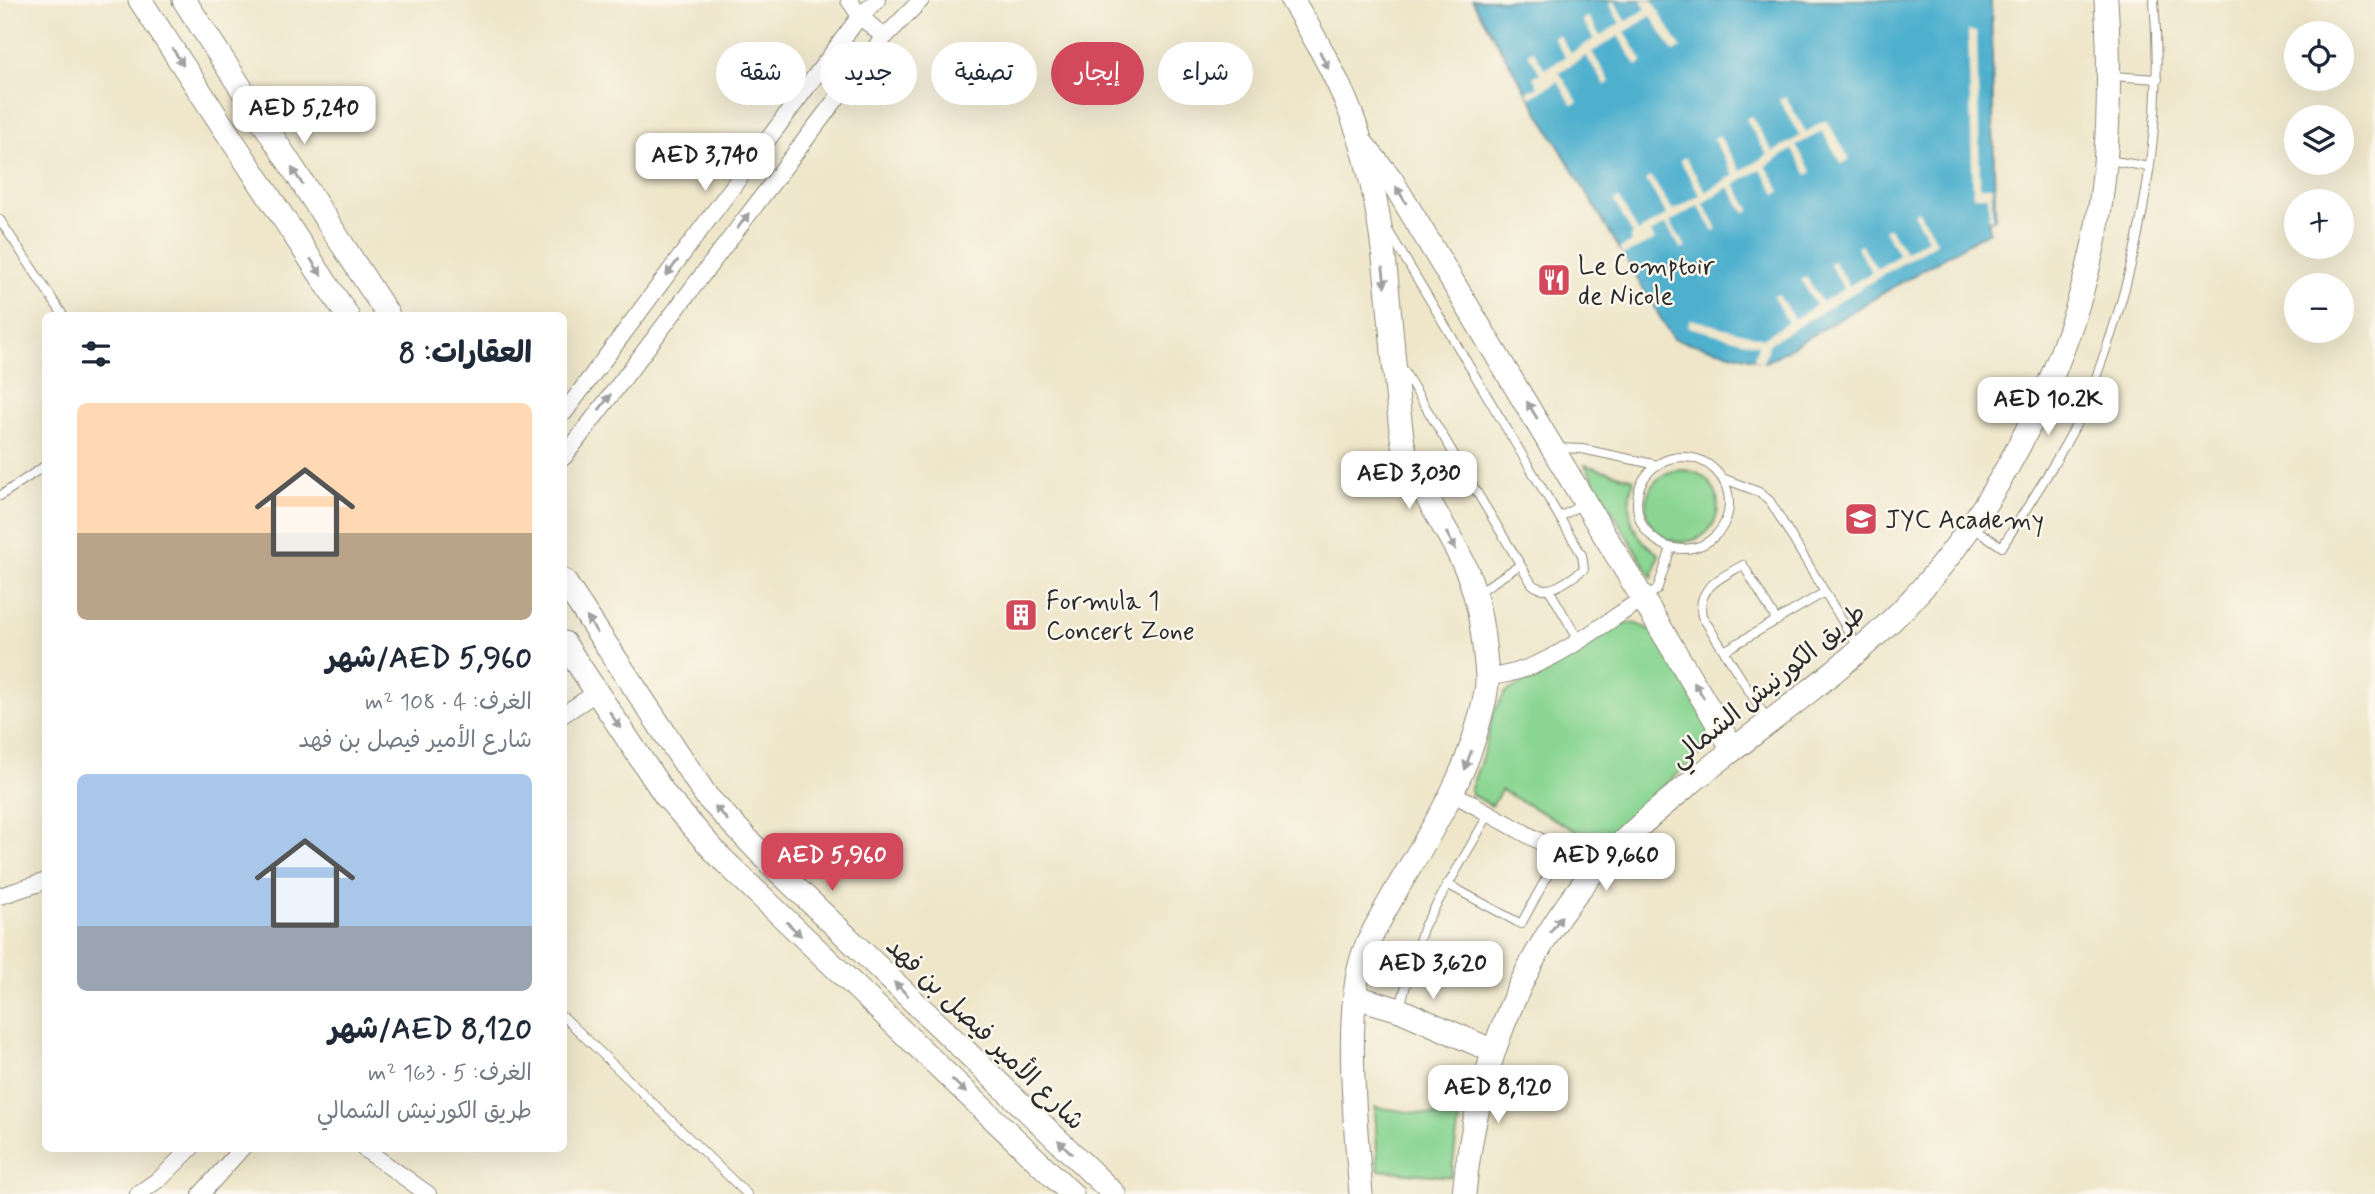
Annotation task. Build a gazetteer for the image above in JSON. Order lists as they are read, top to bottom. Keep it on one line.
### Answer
{"streets":{"main road":["طريق الكورنيش الشمالي","شارع الأمير فيصل بن فهد"]},"places":{"restaurant":["Le Comptoir de Nicole"],"school or university":["JYC Academy"],"building":["Formula 1 Concert Zone"]},"page":{"map_buttons":["+","−"],"chip":["شراء","إيجار","تصفية","جديد","شقة"],"price":["AED 5,240","AED 3,740","AED 10.2K","AED 3,030","AED 5,960","AED 9,660","AED 3,620","AED 8,120"],"heading":"العقارات: 8","list":[{"name":"AED 5,960/شهر","note":"الغرف: 4 · 108 m² · شارع الأمير فيصل بن فهد"},{"name":"AED 8,120/شهر","note":"الغرف: 5 · 163 m² · طريق الكورنيش الشمالي"}]}}
